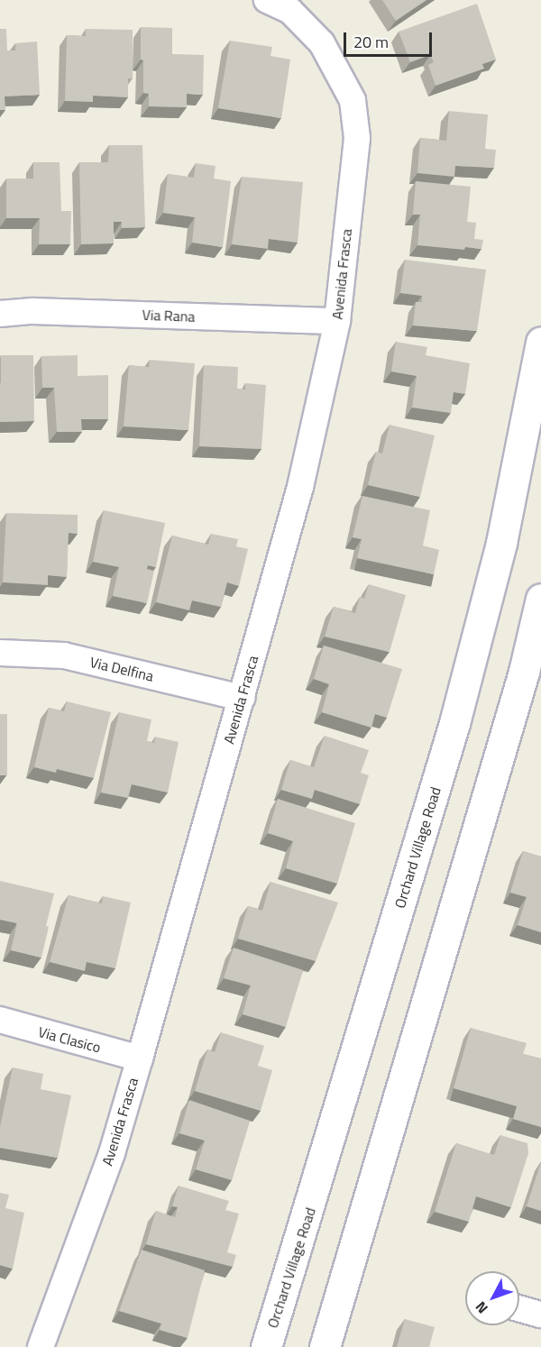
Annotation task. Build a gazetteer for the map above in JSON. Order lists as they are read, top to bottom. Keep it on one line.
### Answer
{"streets":{"main road":["Orchard Village Road"],"street":["Avenida Frasca","Via Rana","Via Delfina","Via Clasico"]},"crossings":[["Avenida Frasca","Via Rana"],["Avenida Frasca","Via Delfina"],["Avenida Frasca","Via Clasico"]],"scale_bar":"20 m","north":"bottom left"}
